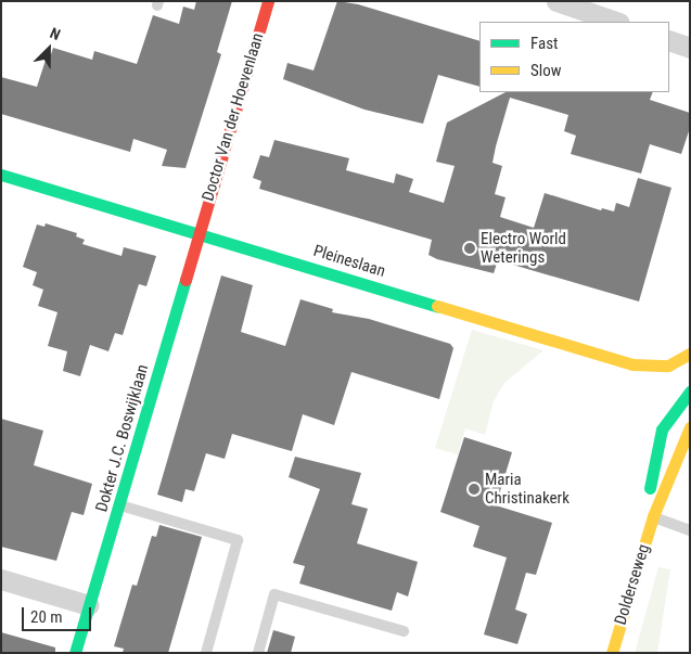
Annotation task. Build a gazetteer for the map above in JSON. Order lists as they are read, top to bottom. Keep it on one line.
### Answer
{"streets":{"street":["Doctor Van der Hoevenlaan","Pleineslaan","Dokter J.C. Boswijklaan","Dolderseweg"]},"crossings":[["Doctor Van der Hoevenlaan","Pleineslaan"],["Doctor Van der Hoevenlaan","Dokter J.C. Boswijklaan"],["Pleineslaan","Dokter J.C. Boswijklaan"]],"places":["Electro World Weterings","Maria Christinakerk"],"legend":["Fast","Slow"],"scale_bar":"20 m","north":"top right"}
